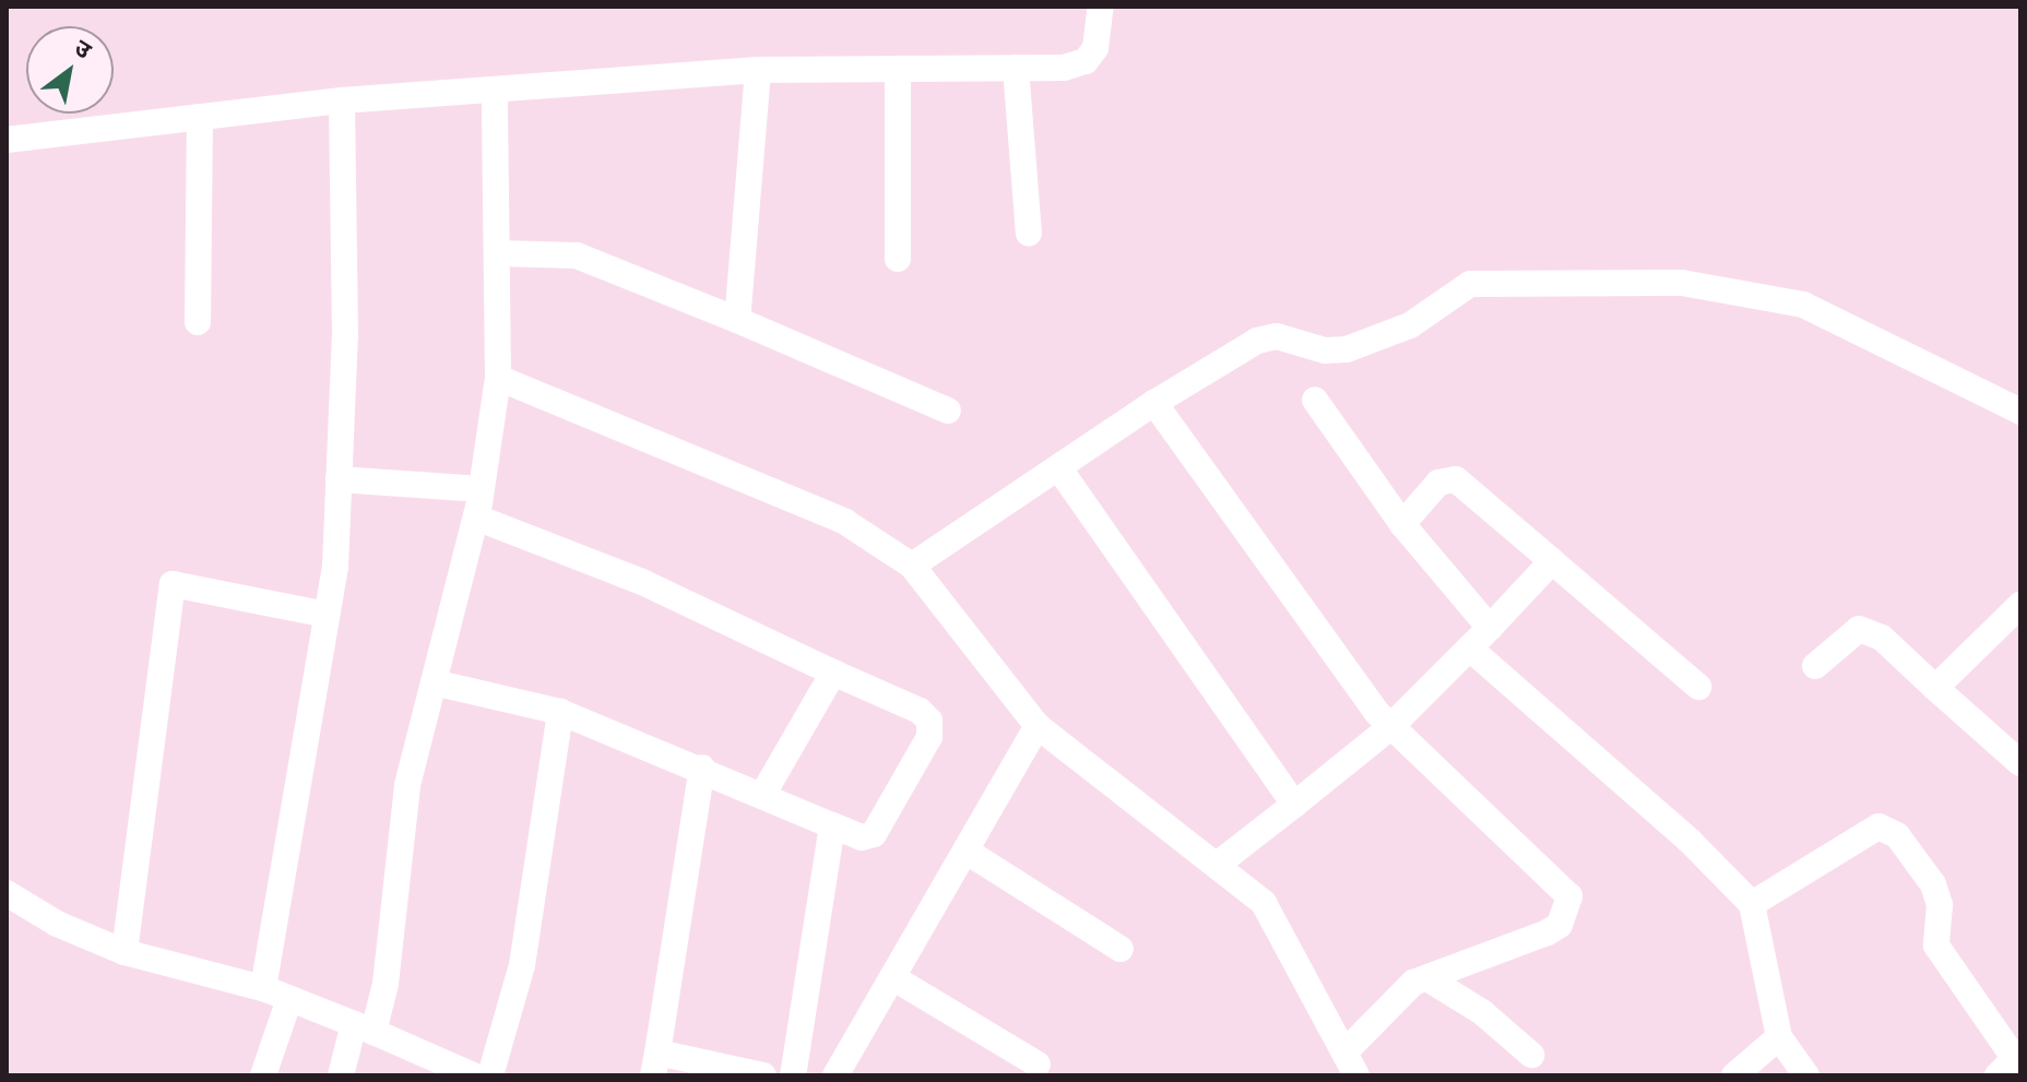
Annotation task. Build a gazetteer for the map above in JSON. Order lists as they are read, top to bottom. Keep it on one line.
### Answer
{"north":"top right"}
